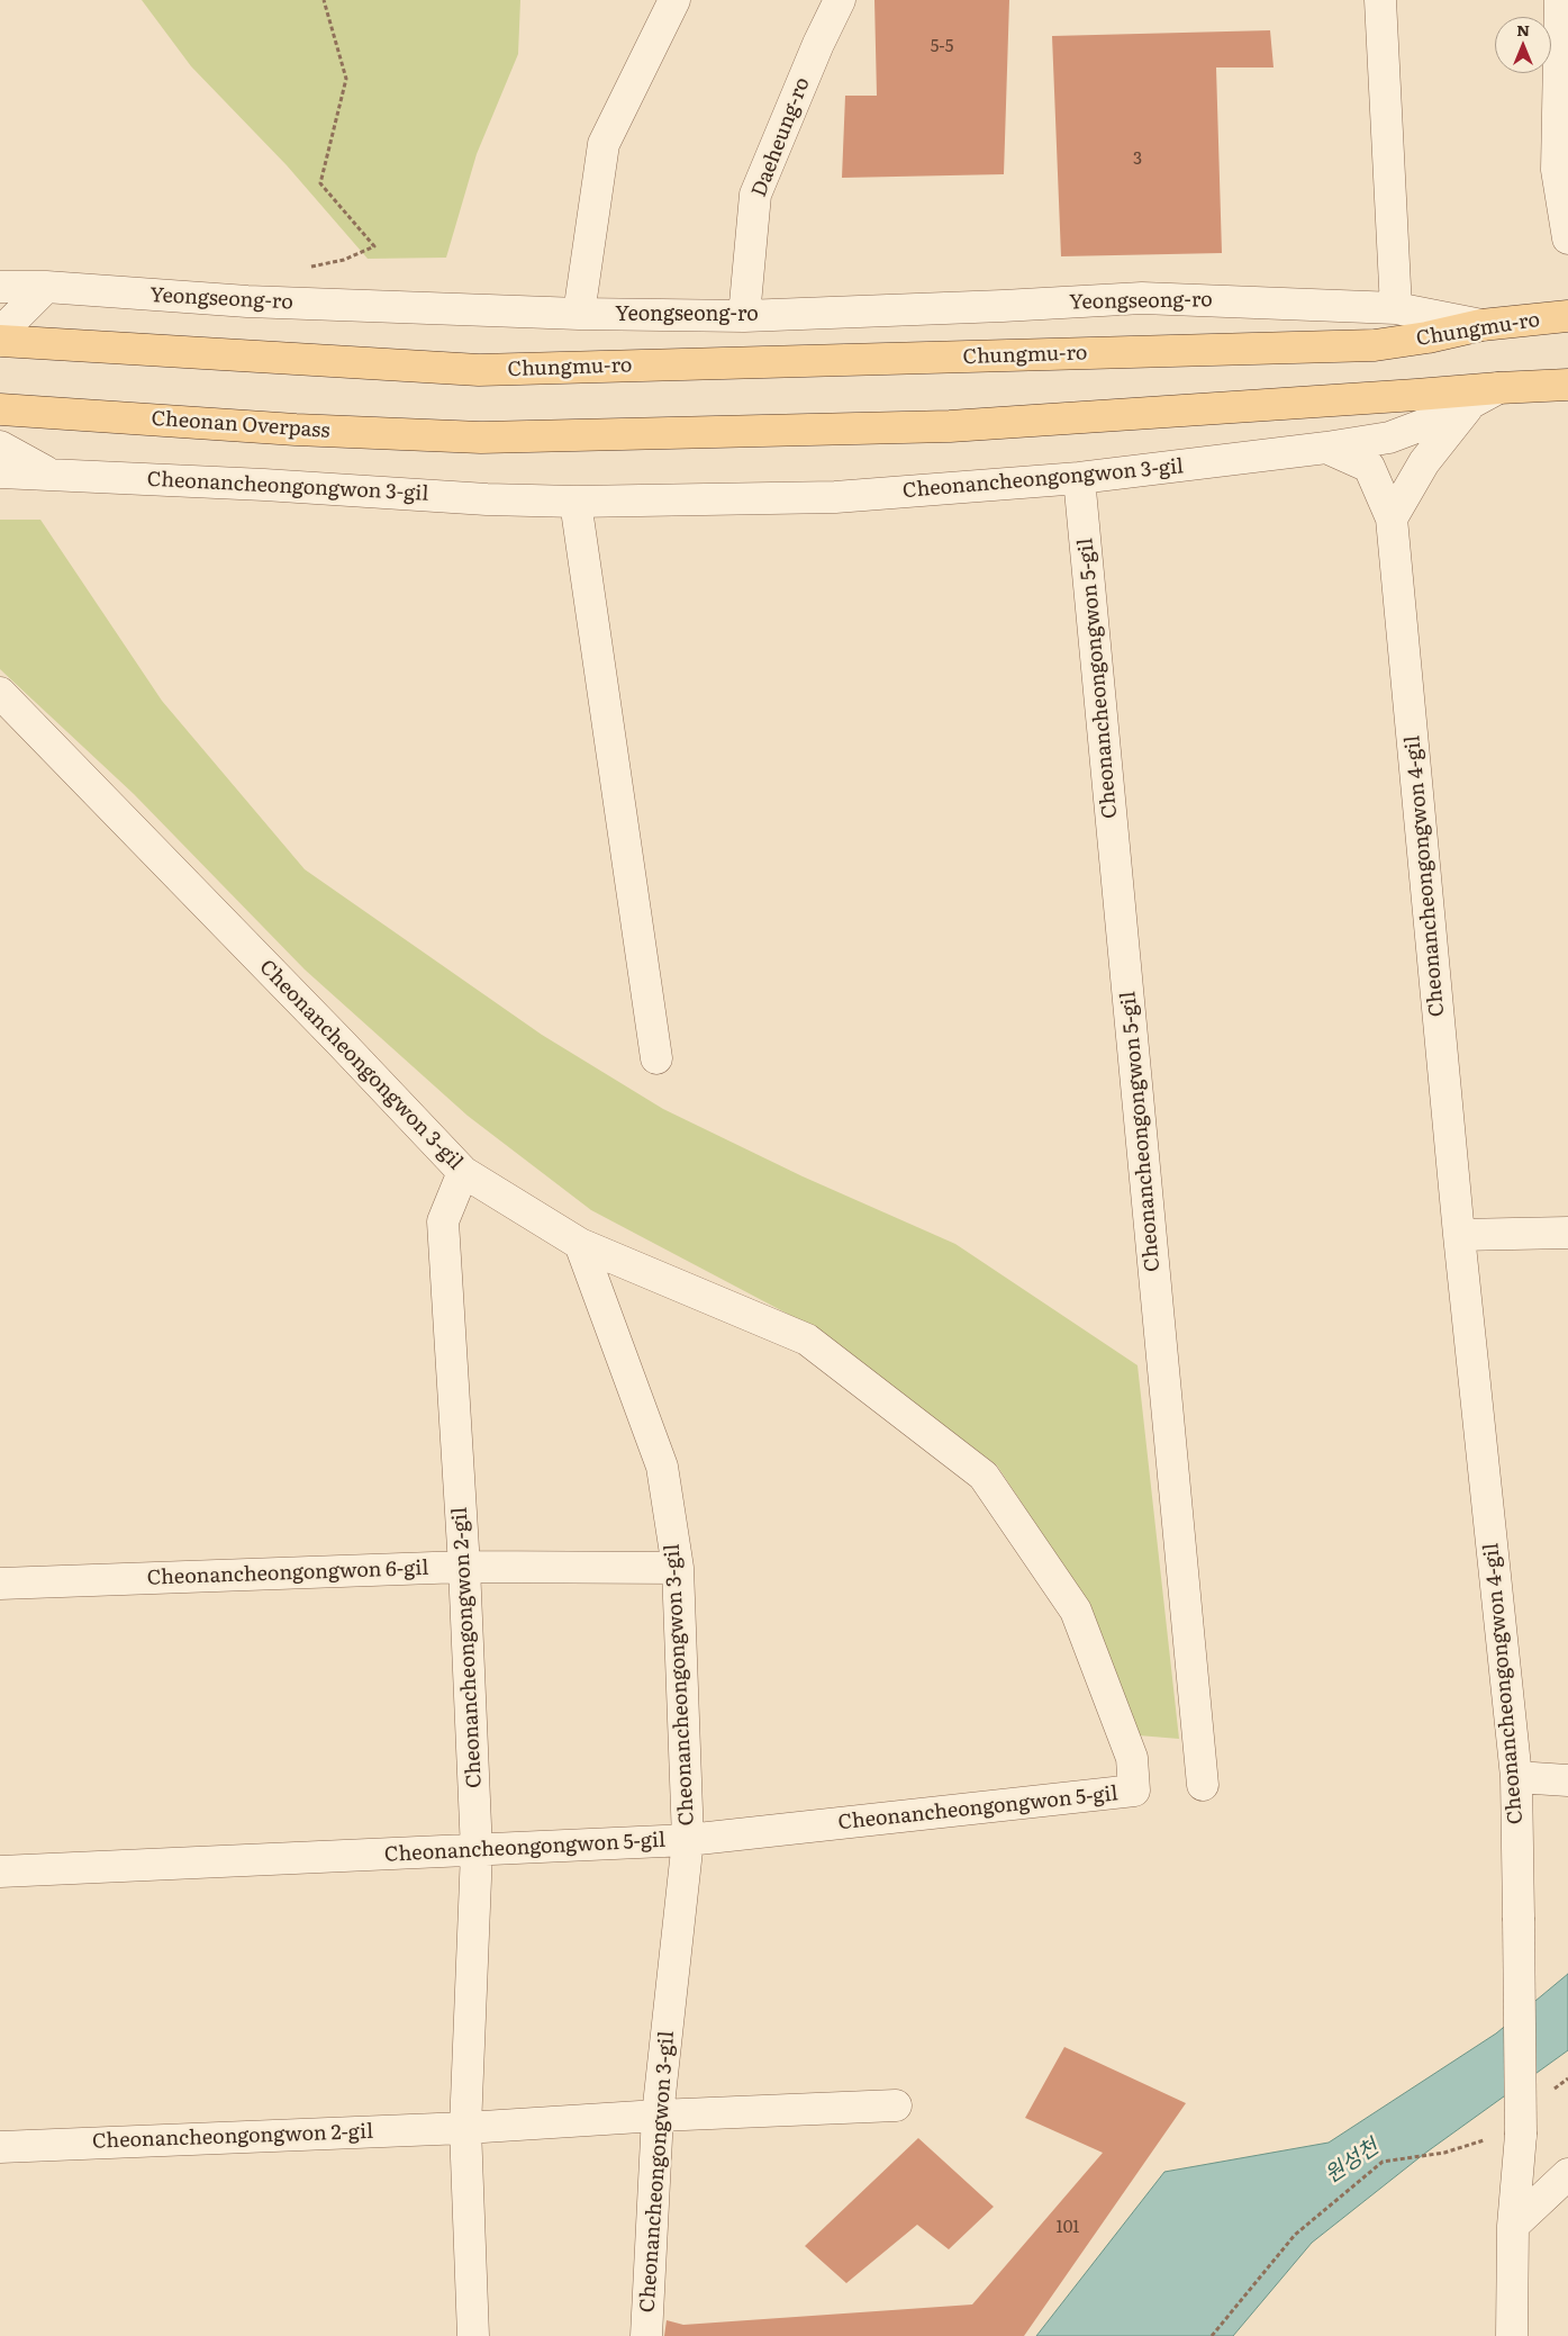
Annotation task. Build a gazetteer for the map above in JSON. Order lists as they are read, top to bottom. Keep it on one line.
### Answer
{"streets":{"main road":["Chungmu-ro","Cheonan Overpass"],"street":["Daeheung-ro","Yeongseong-ro","Cheonancheongongwon 3-gil","Cheonancheongongwon 5-gil","Cheonancheongongwon 4-gil","Cheonancheongongwon 6-gil","Cheonancheongongwon 2-gil"]},"crossings":[["Daeheung-ro","Yeongseong-ro"],["Yeongseong-ro","Chungmu-ro"],["Cheonan Overpass","Cheonancheongongwon 3-gil"],["Cheonancheongongwon 3-gil","Cheonancheongongwon 5-gil"],["Cheonancheongongwon 3-gil","Cheonancheongongwon 4-gil"],["Cheonancheongongwon 3-gil","Cheonancheongongwon 6-gil"],["Cheonancheongongwon 3-gil","Cheonancheongongwon 2-gil"],["Cheonancheongongwon 5-gil","Cheonancheongongwon 2-gil"],["Cheonancheongongwon 6-gil","Cheonancheongongwon 2-gil"]],"water":["원성천"],"house_numbers":["5-5","3","101"],"north":"top"}
